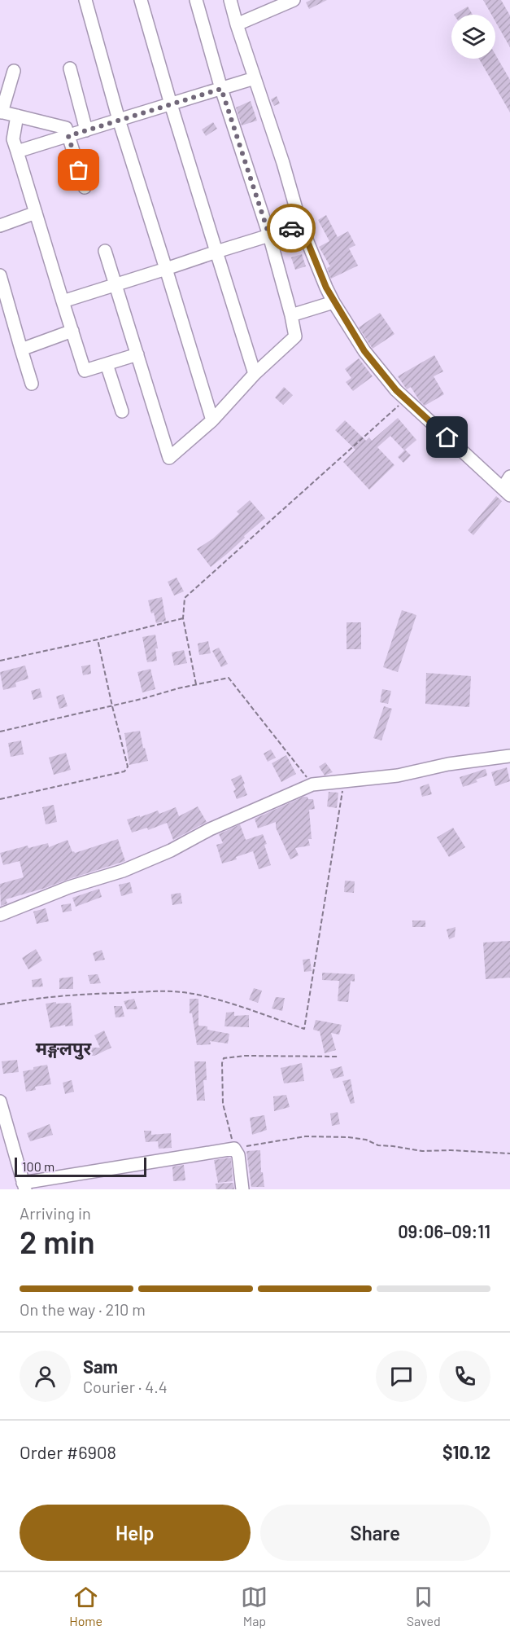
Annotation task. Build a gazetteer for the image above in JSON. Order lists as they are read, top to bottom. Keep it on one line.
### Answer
{"districts":["मङ्गलपुर"],"scale_bar":"100 m","page":{"scale":"100 m","heading":["2 min","Arriving in","09:06–09:11"],"panel":["Sam","Courier · 4.4","Order #6908","$10.12"],"bar":"On the way · 210 m","buttons":["Help","Share"],"tabs":["Home","Map","Saved"]}}
